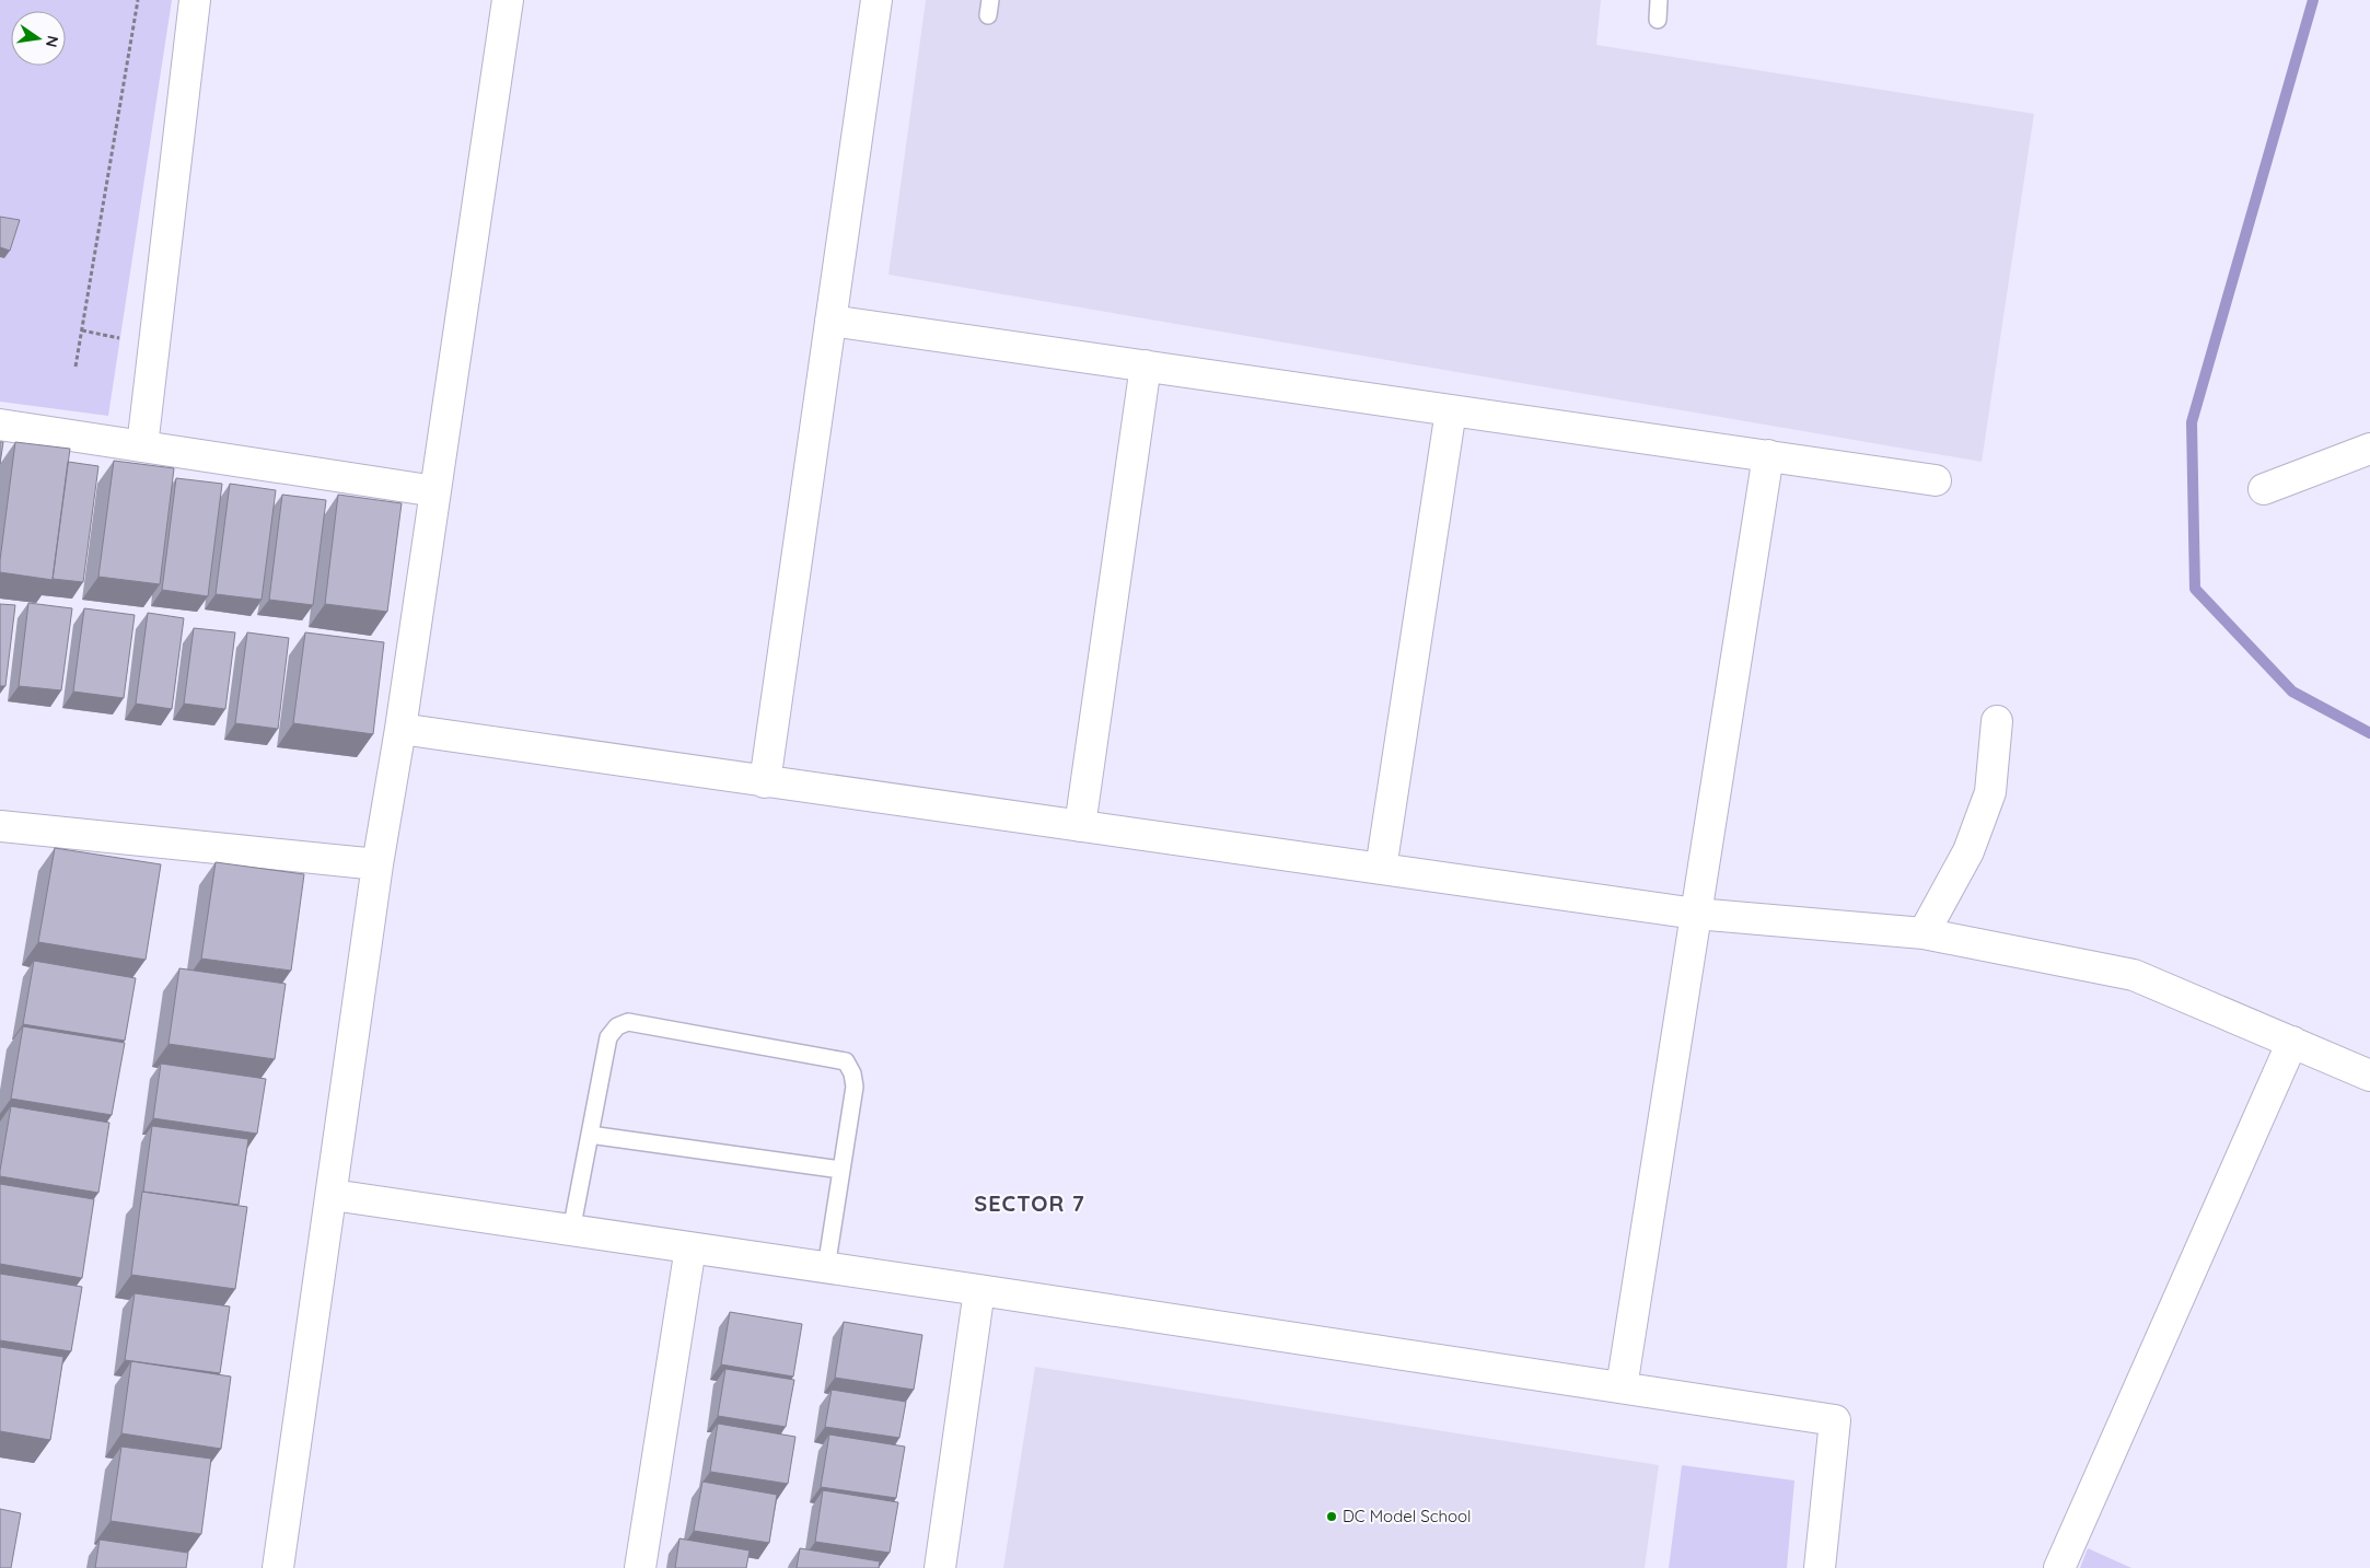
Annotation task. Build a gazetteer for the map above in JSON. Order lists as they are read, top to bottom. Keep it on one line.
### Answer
{"districts":["SECTOR 7"],"places":["DC Model School"],"north":"right"}
